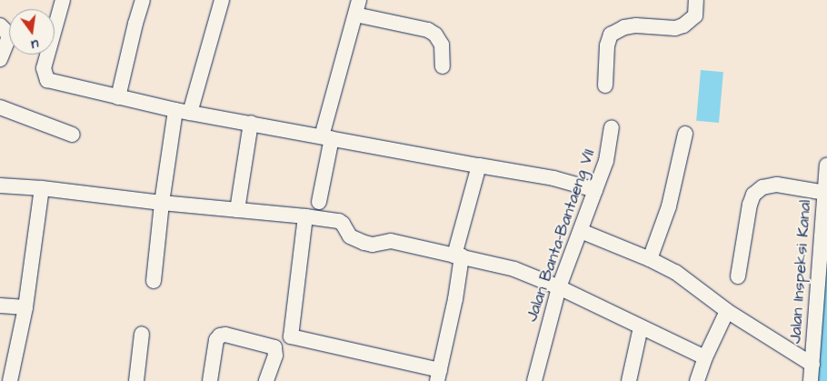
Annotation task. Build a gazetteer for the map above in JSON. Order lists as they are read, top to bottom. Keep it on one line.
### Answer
{"streets":{"street":["Jalan Banta-Bantaeng VII","Jalan Inspeksi Kanal"]},"north":"bottom"}
